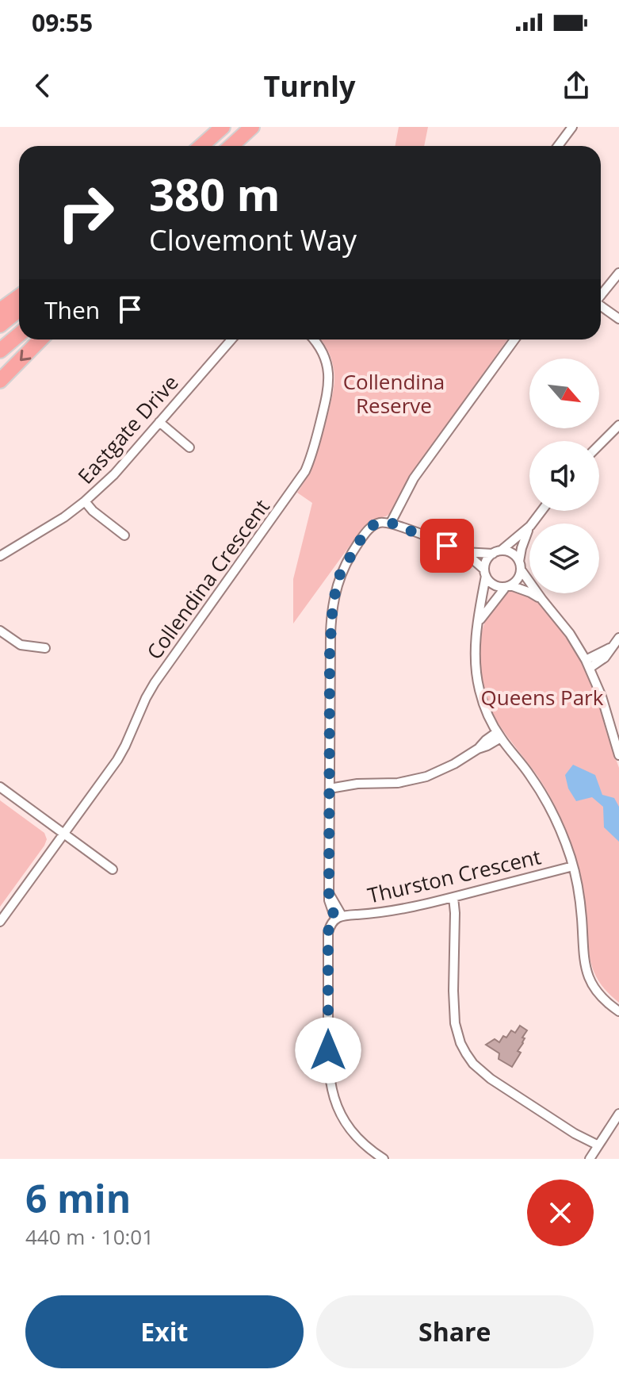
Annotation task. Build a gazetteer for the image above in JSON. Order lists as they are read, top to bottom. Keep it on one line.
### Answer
{"streets":{"street":["Eastgate Drive","Collendina Crescent","Thurston Crescent"]},"parks":["Collendina Reserve","Queens Park"],"north":"bottom right","page":{"status":"09:55","header":"Turnly","turn":["380 m","Clovemont Way"],"then":"Then","heading":["6 min","440 m · 10:01"],"buttons":["Exit","Share"]}}
